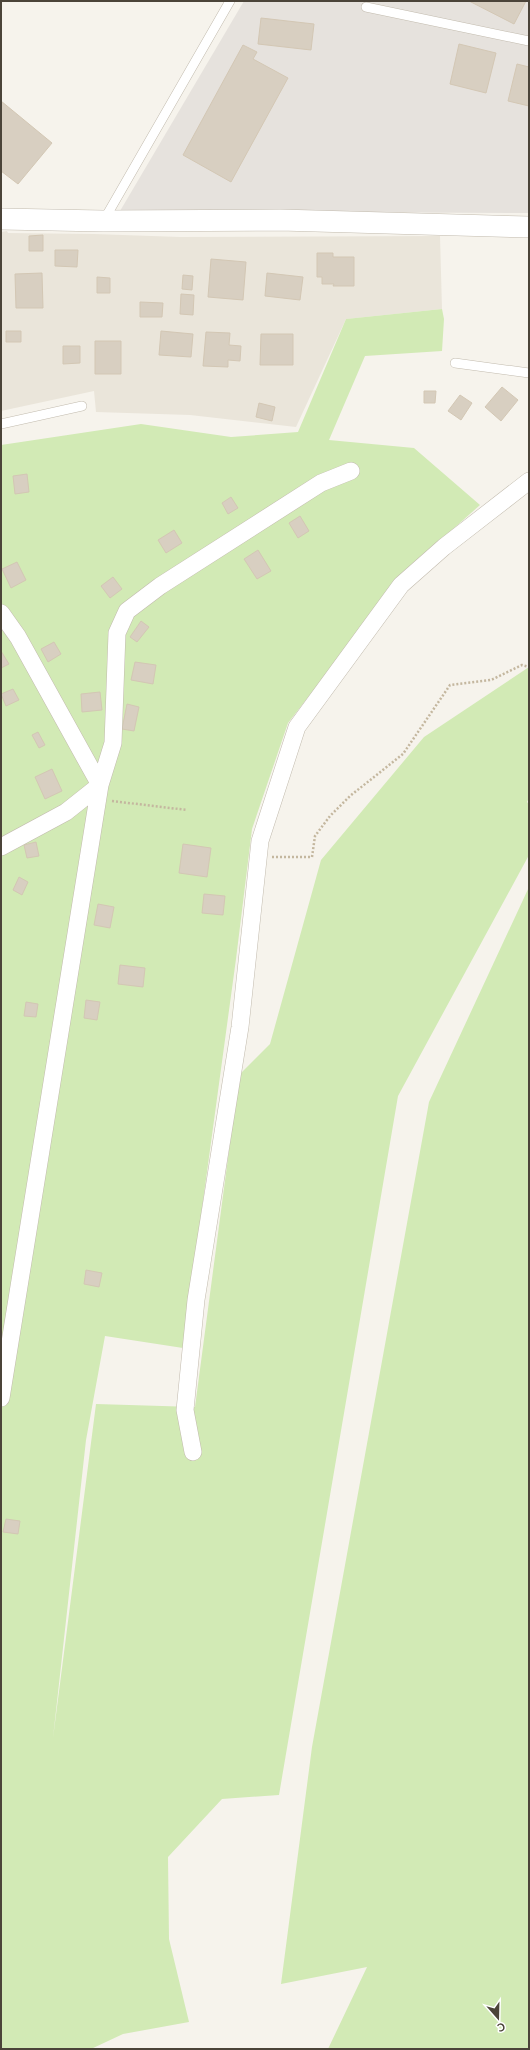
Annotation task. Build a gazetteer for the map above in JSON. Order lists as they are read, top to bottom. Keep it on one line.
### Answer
{"north":"bottom"}
